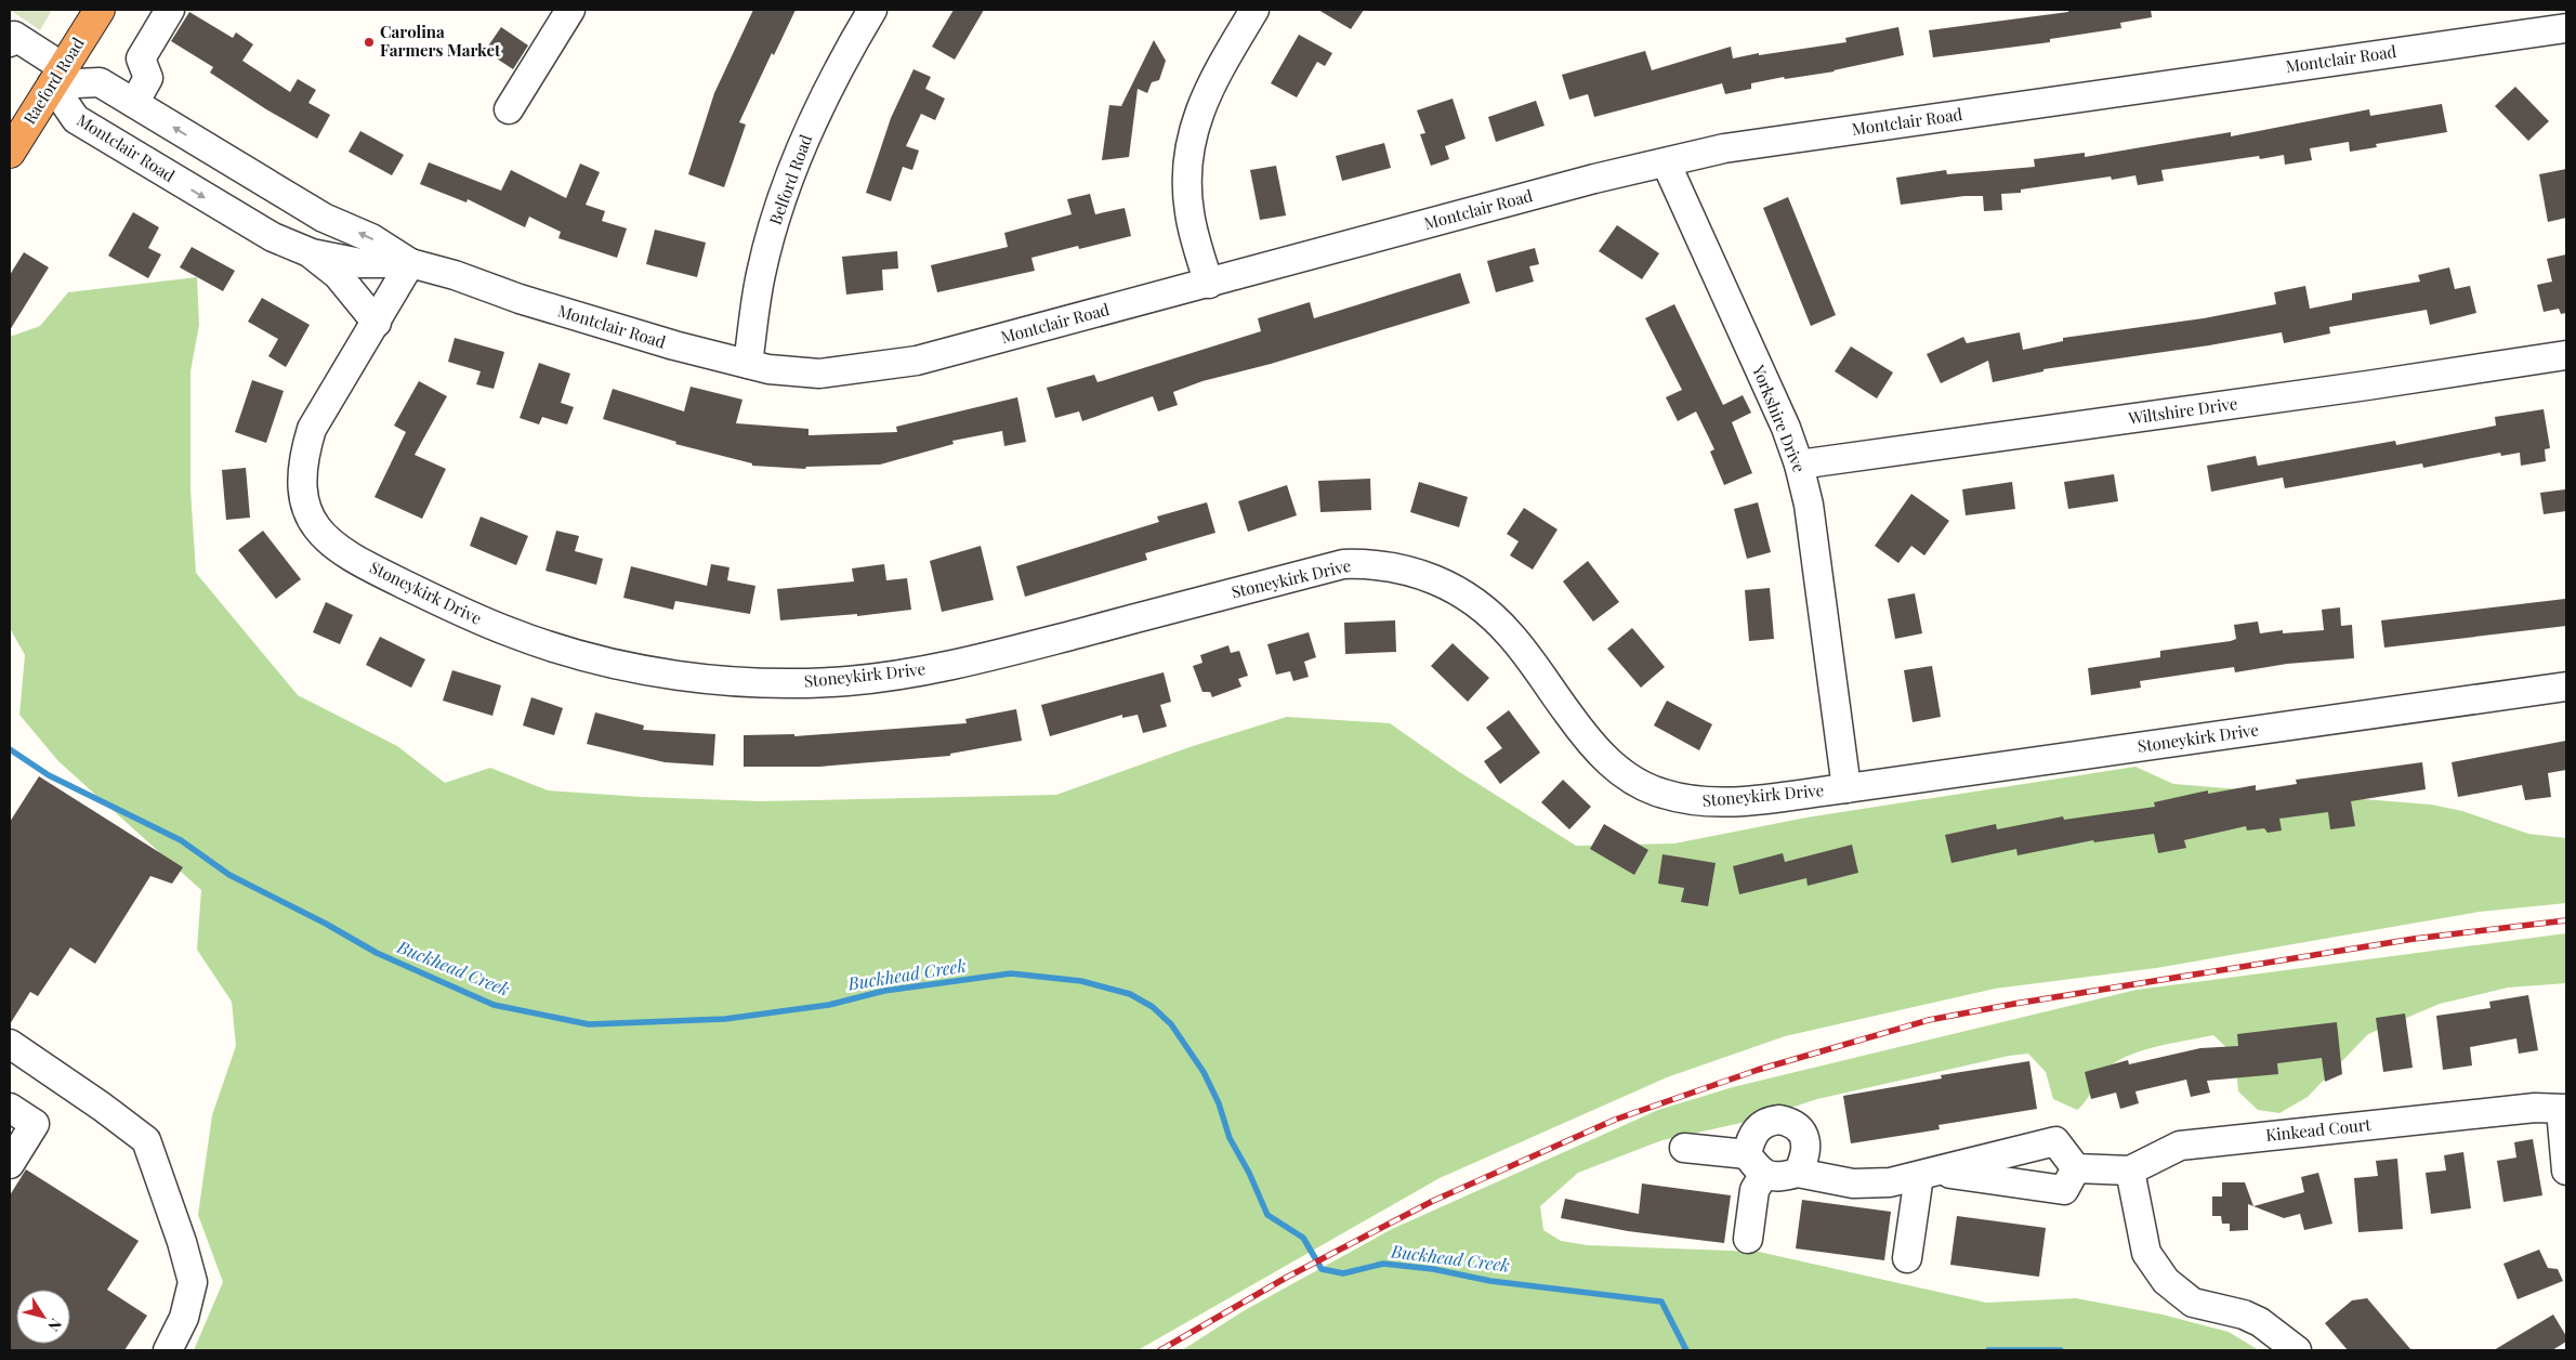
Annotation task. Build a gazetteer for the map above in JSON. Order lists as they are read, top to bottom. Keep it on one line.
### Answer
{"streets":{"highway":["Raeford Road"],"street":["Montclair Road","Belford Road","Wiltshire Drive","Yorkshire Drive","Stoneykirk Drive","Kinkead Court"]},"crossings":[["Montclair Road","Raeford Road"],["Montclair Road","Belford Road"],["Montclair Road","Yorkshire Drive"],["Montclair Road","Stoneykirk Drive"],["Wiltshire Drive","Yorkshire Drive"],["Yorkshire Drive","Stoneykirk Drive"]],"water":["Buckhead Creek"],"places":["Carolina Farmers Market"],"north":"bottom right"}
